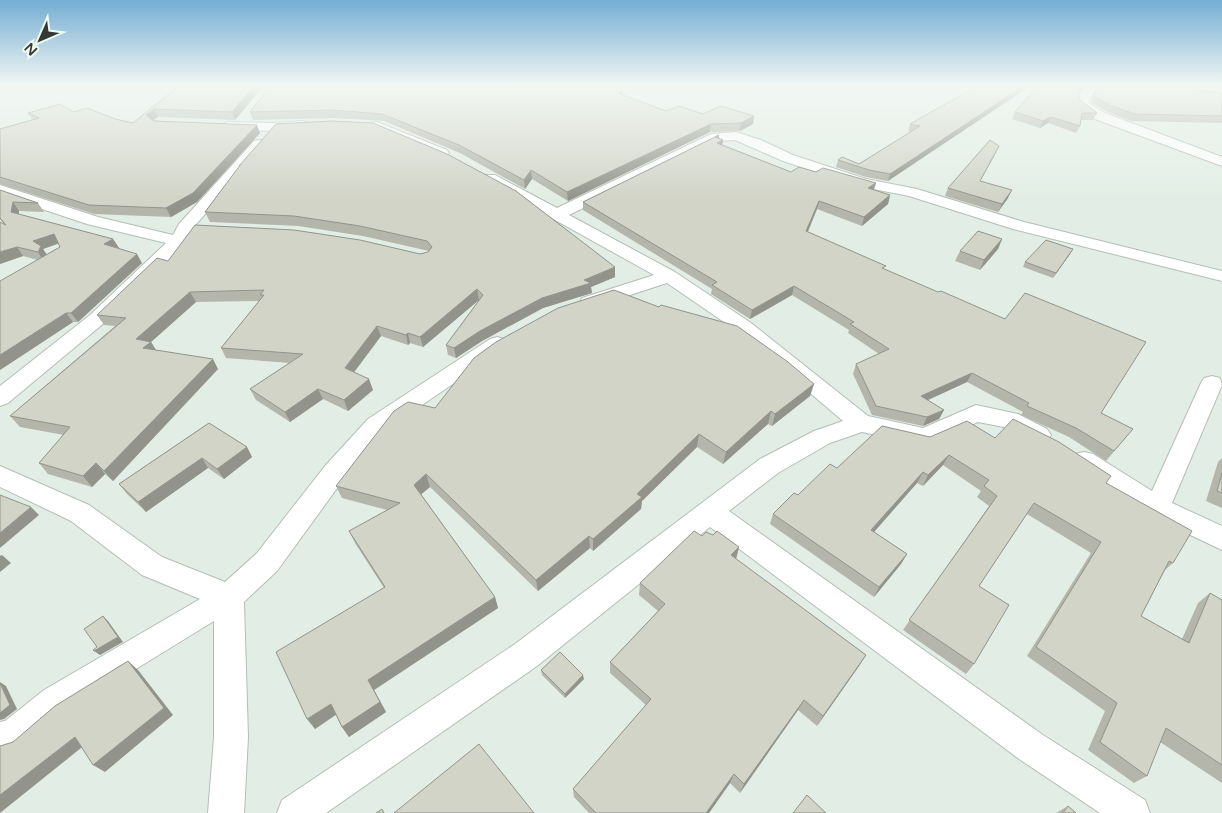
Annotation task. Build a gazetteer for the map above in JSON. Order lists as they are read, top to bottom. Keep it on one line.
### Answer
{"north":"bottom left"}
